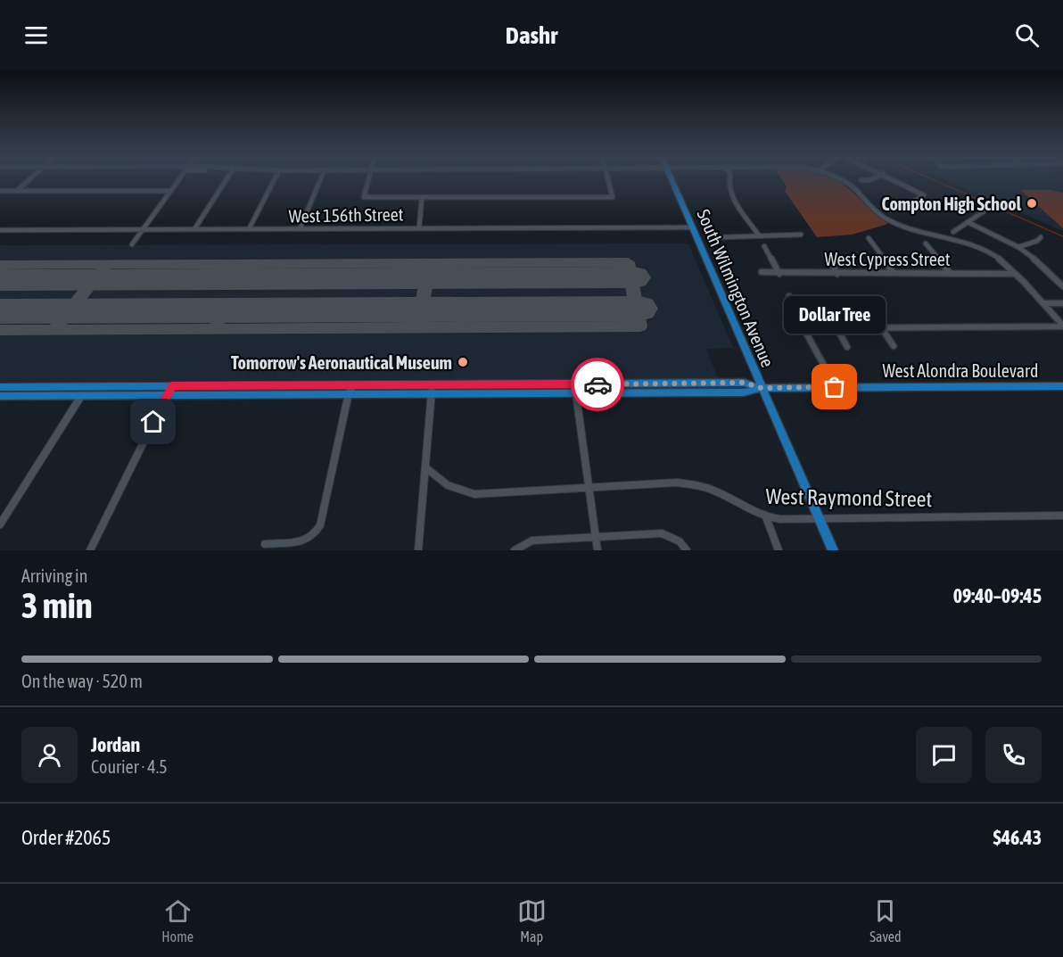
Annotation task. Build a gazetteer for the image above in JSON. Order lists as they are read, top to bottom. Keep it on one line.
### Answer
{"streets":{"main road":["South Wilmington Avenue","West Alondra Boulevard"],"street":["West 156th Street","West Cypress Street","West Raymond Street"]},"crossings":[["West 156th Street","South Wilmington Avenue"],["South Wilmington Avenue","West Alondra Boulevard"],["South Wilmington Avenue","West Raymond Street"]],"places":["Compton High School","Tomorrow's Aeronautical Museum","Dollar Tree"],"page":{"header":"Dashr","bubble":"Dollar Tree","heading":["3 min","Arriving in","09:40–09:45"],"panel":["Jordan","Courier · 4.5","Order #2065","$46.43"],"bar":"On the way · 520 m","tabs":["Home","Map","Saved"]}}
